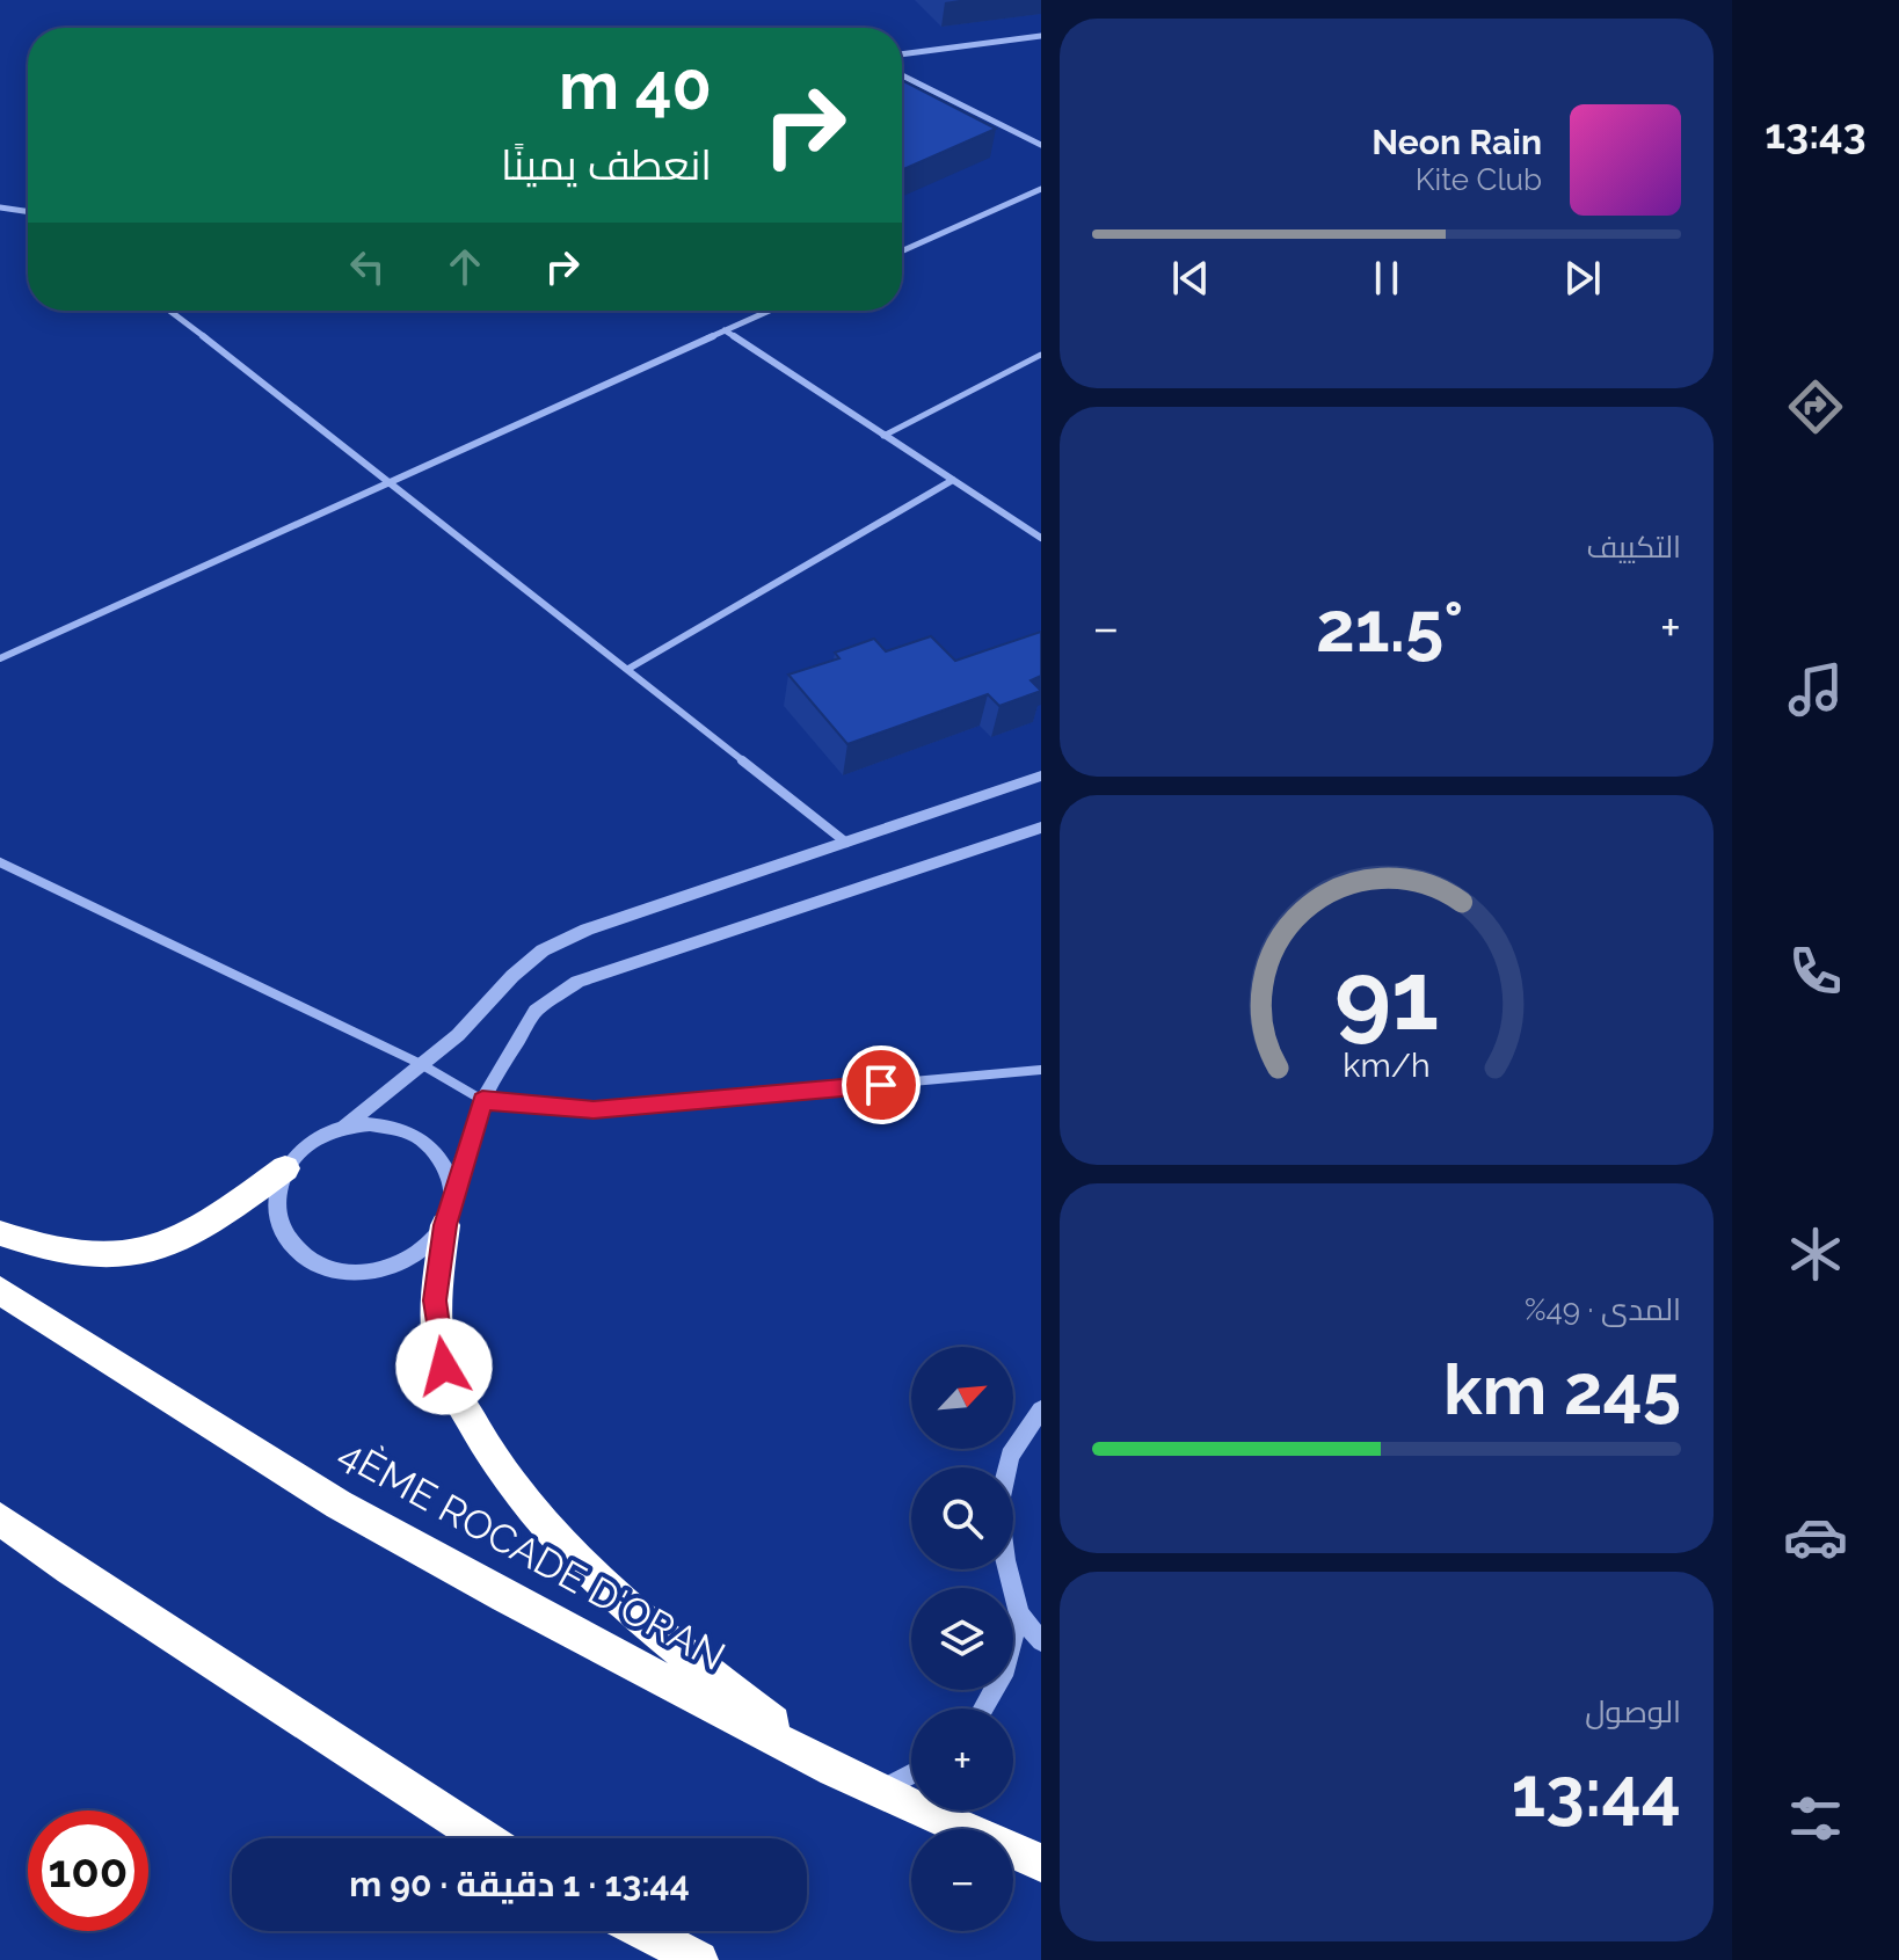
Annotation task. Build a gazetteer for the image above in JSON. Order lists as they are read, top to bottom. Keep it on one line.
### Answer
{"streets":{"highway":["4ÈME ROCADE D'ORAN"]},"north":"top right","page":{"tabs":"13:43","turn":["40 m","انعطف يمينًا"],"song":["Neon Rain","Kite Club"],"tile":["التكييف",["المدى · 49%","245 km"],["الوصول","13:44"]],"heat":["−","21.5°","+"],"map_buttons":["+","−"],"limit":"100","trip":"13:44 · 1 دقيقة · 90 m","gauge":["91","km/h"]}}
